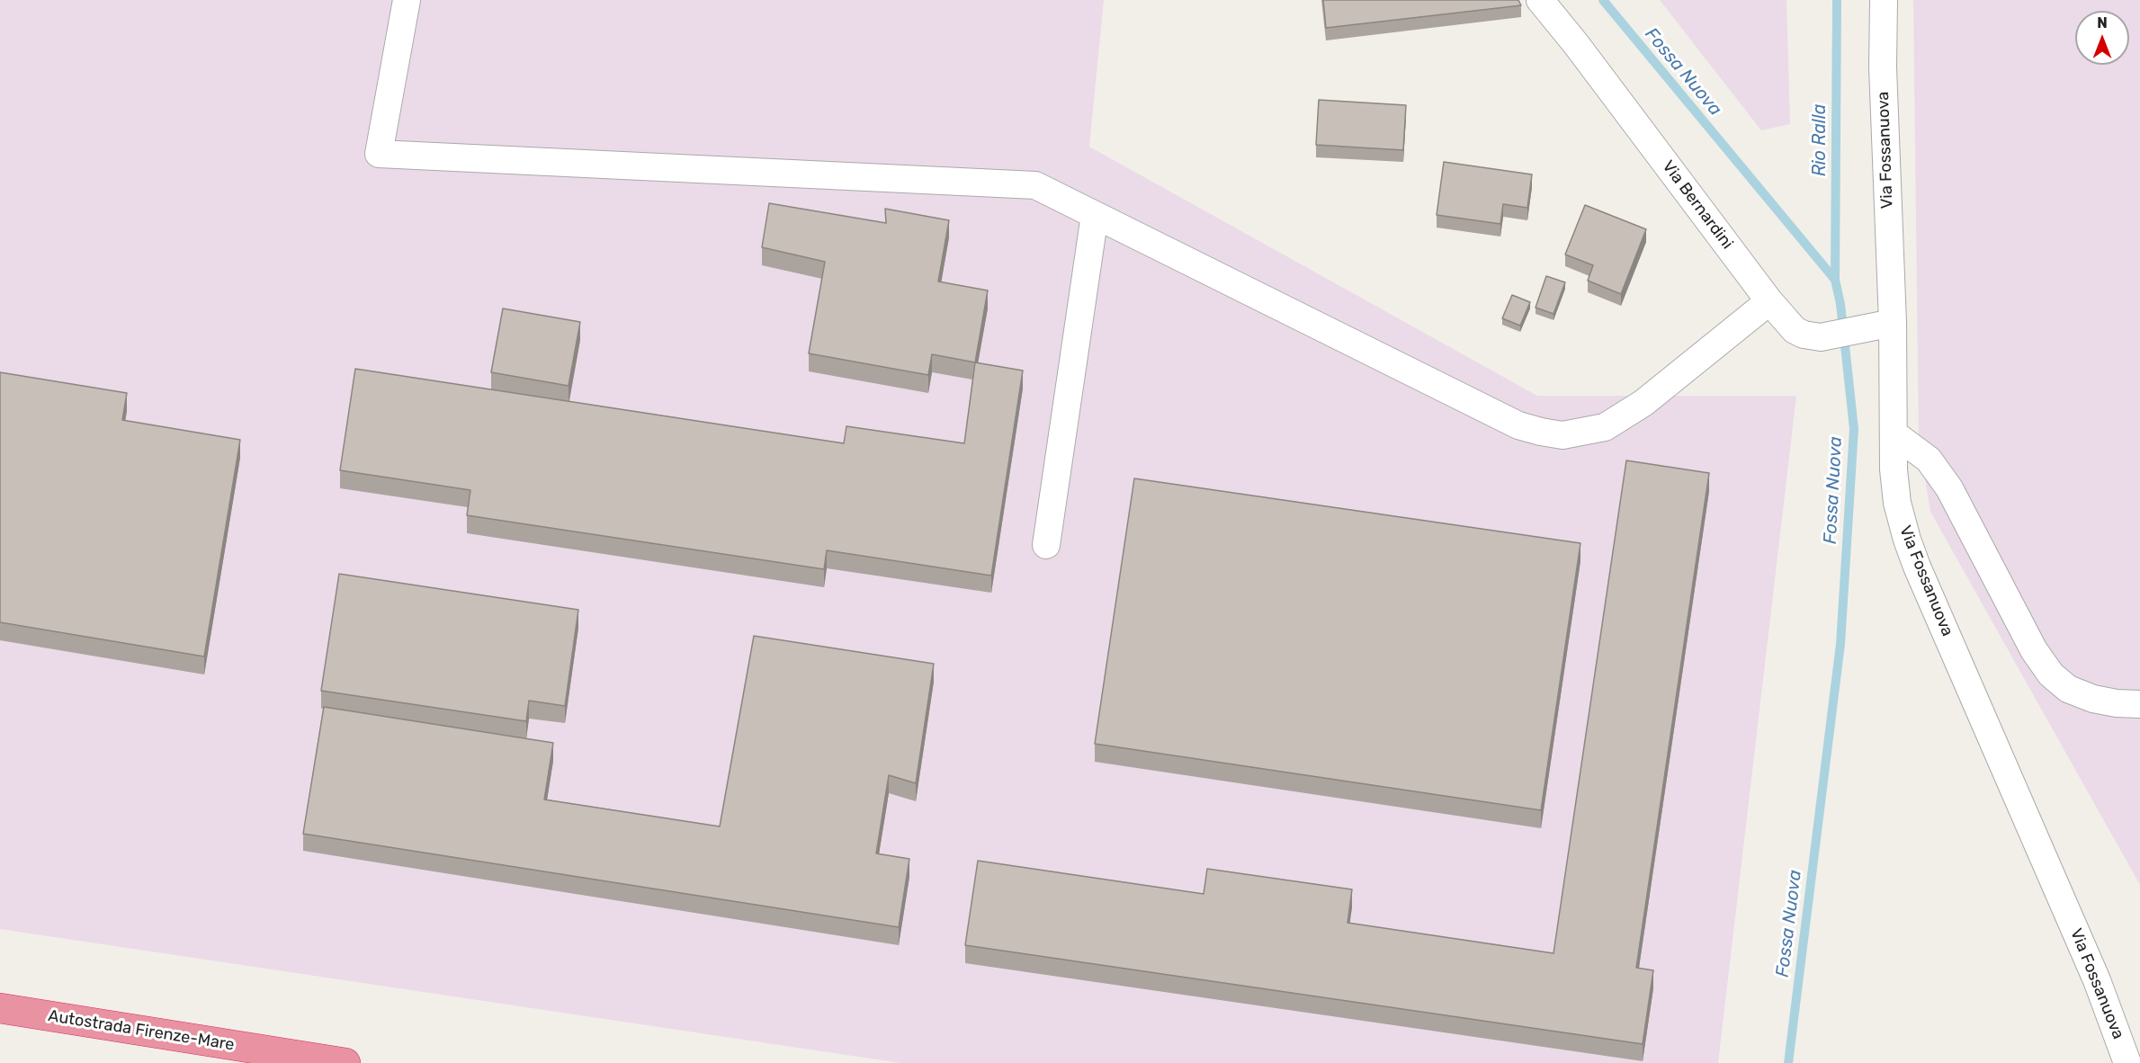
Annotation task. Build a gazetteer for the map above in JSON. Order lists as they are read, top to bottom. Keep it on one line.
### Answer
{"streets":{"highway":["Autostrada Firenze-Mare"],"street":["Via Fossanuova","Via Bernardini"]},"crossings":[["Via Fossanuova","Via Bernardini"]],"water":["Fossa Nuova","Rio Ralla"],"north":"top"}
